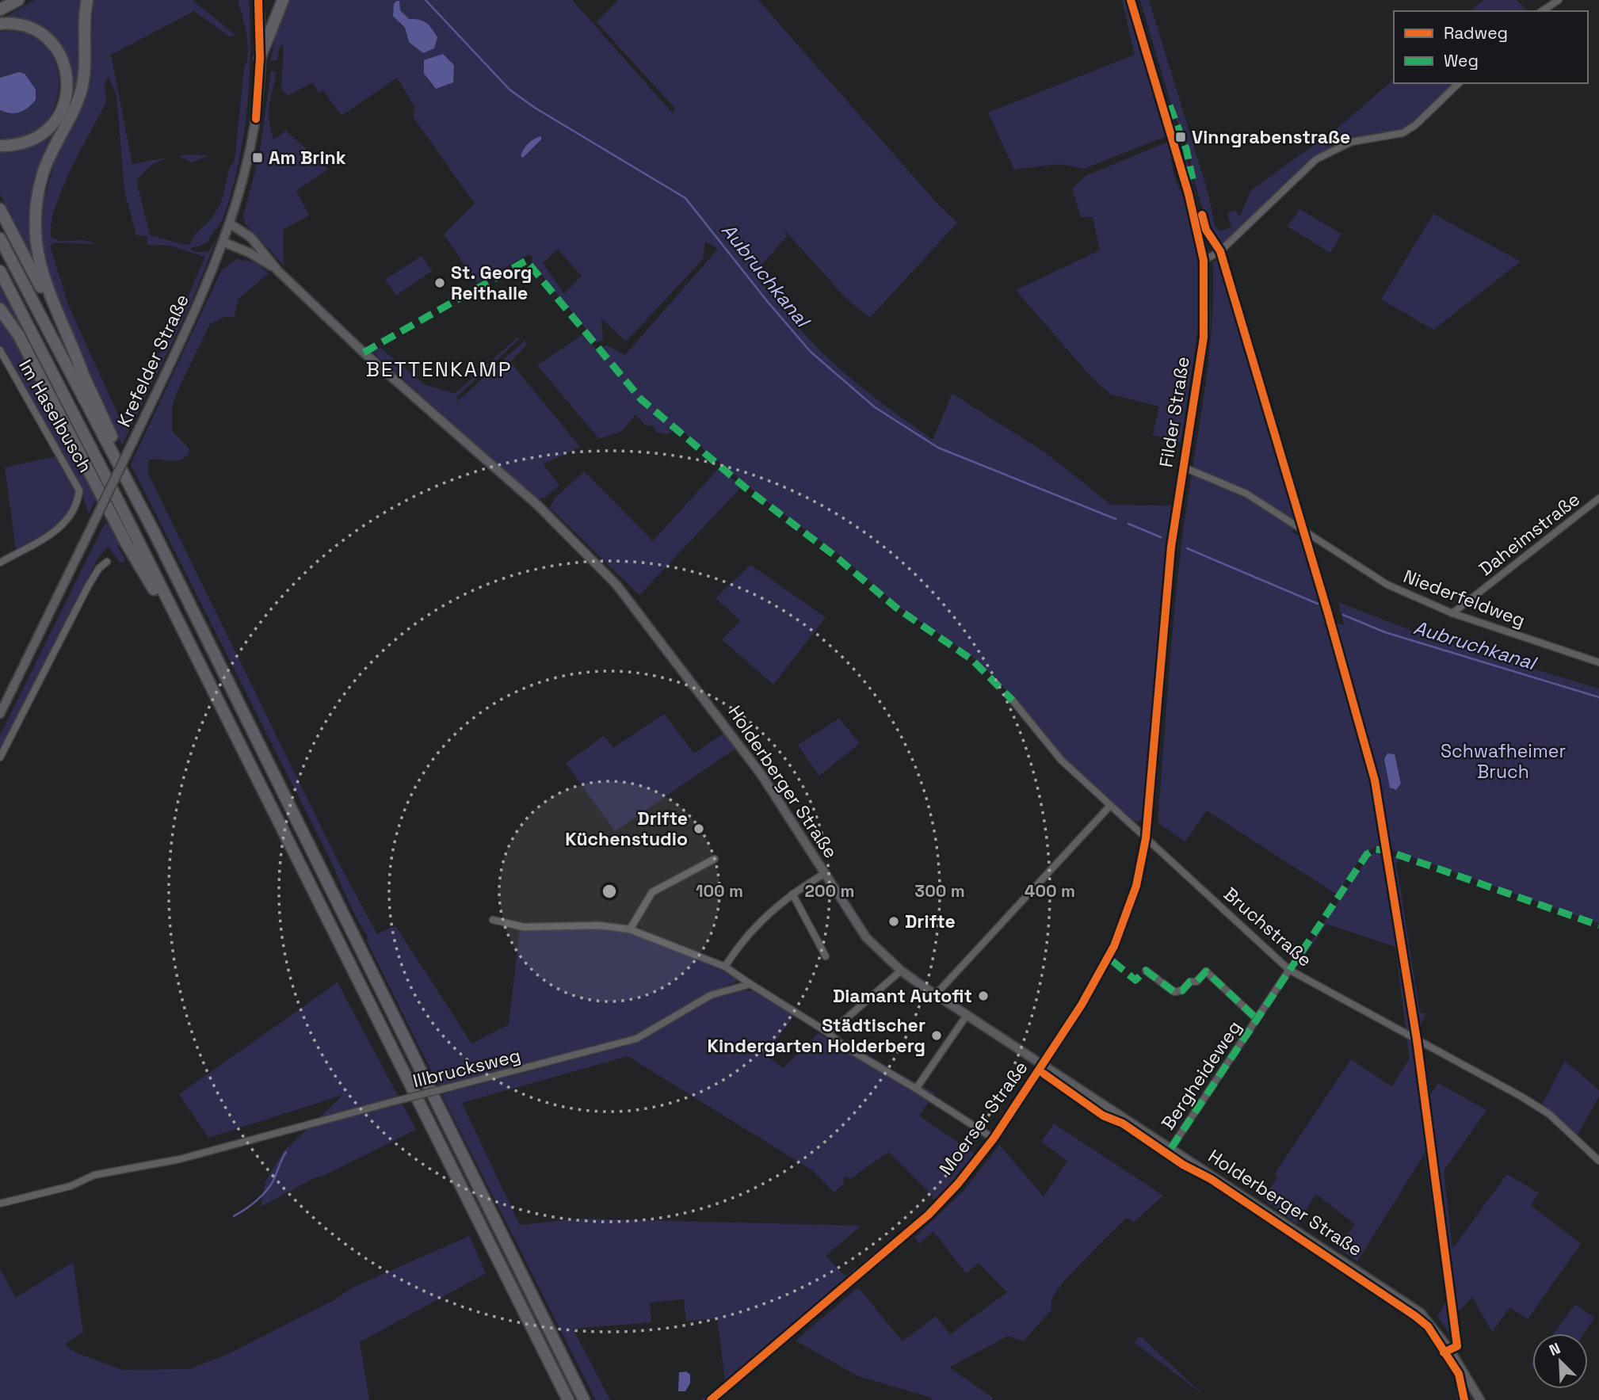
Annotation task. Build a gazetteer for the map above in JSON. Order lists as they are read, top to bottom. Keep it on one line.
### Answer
{"streets":{"main road":["Krefelder Straße","Holderberger Straße"],"street":["Filder Straße","Im Haselbusch","Daheimstraße","Niederfeldweg","Bruchstraße","Illbrucksweg","Bergheideweg","Moerser Straße"]},"crossings":[["Krefelder Straße","Holderberger Straße"],["Filder Straße","Niederfeldweg"],["Filder Straße","Bruchstraße"],["Filder Straße","Moerser Straße"],["Daheimstraße","Niederfeldweg"],["Holderberger Straße","Bergheideweg"],["Holderberger Straße","Moerser Straße"],["Bruchstraße","Bergheideweg"],["Bruchstraße","Moerser Straße"]],"districts":["BETTENKAMP"],"water":["Aubruchkanal"],"parks":["Schwafheimer Bruch"],"places":{"transit":["Vinngrabenstraße","Am Brink"],"other":["St. Georg Reithalle","Drifte Küchenstudio","Drifte","Diamant Autofit","Städtischer Kindergarten Holderberg"]},"legend":["Radweg","Weg"],"north":"top left","rings":["100 m","200 m","300 m","400 m"]}
